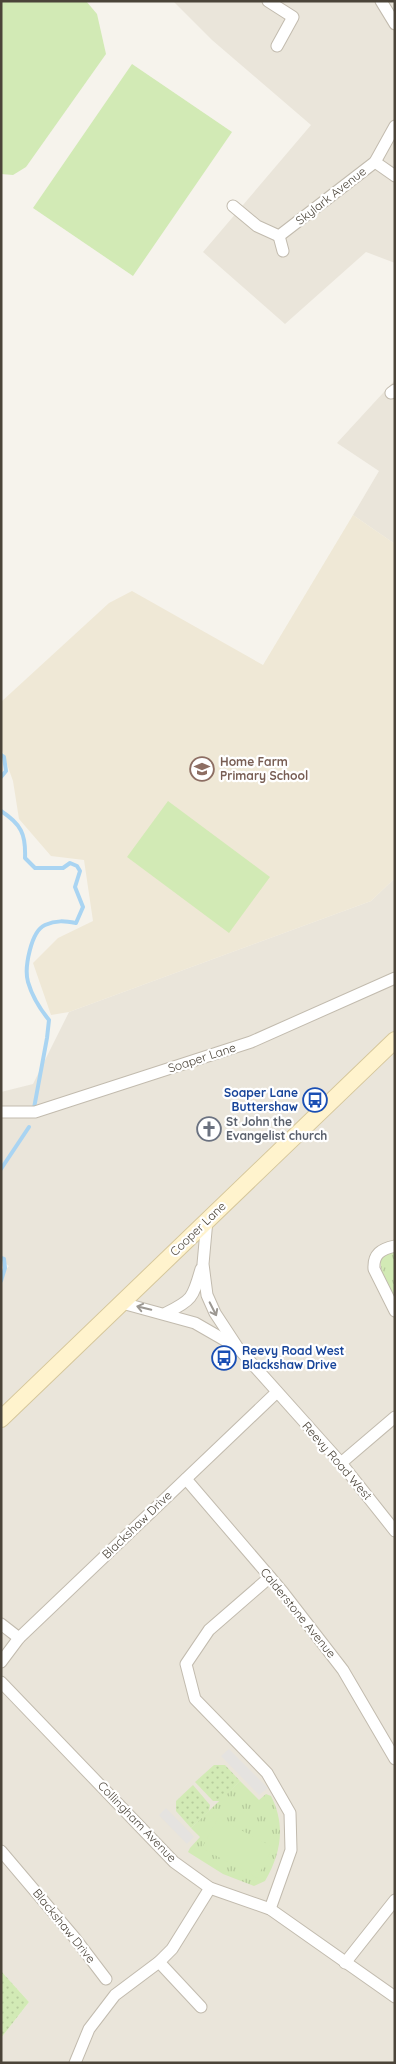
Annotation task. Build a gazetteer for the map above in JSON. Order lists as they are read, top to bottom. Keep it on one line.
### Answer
{"streets":{"main road":["Cooper Lane"],"street":["Skylark Avenue","Soaper Lane","Reevy Road West","Blackshaw Drive","Calderstone Avenue","Collingham Avenue"]},"crossings":[["Reevy Road West","Blackshaw Drive"],["Blackshaw Drive","Calderstone Avenue"]],"places":{"school or university":["Home Farm Primary School"],"bus stop":["Soaper Lane Buttershaw","Reevy Road West Blackshaw Drive"],"church":["St John the Evangelist church"]}}
